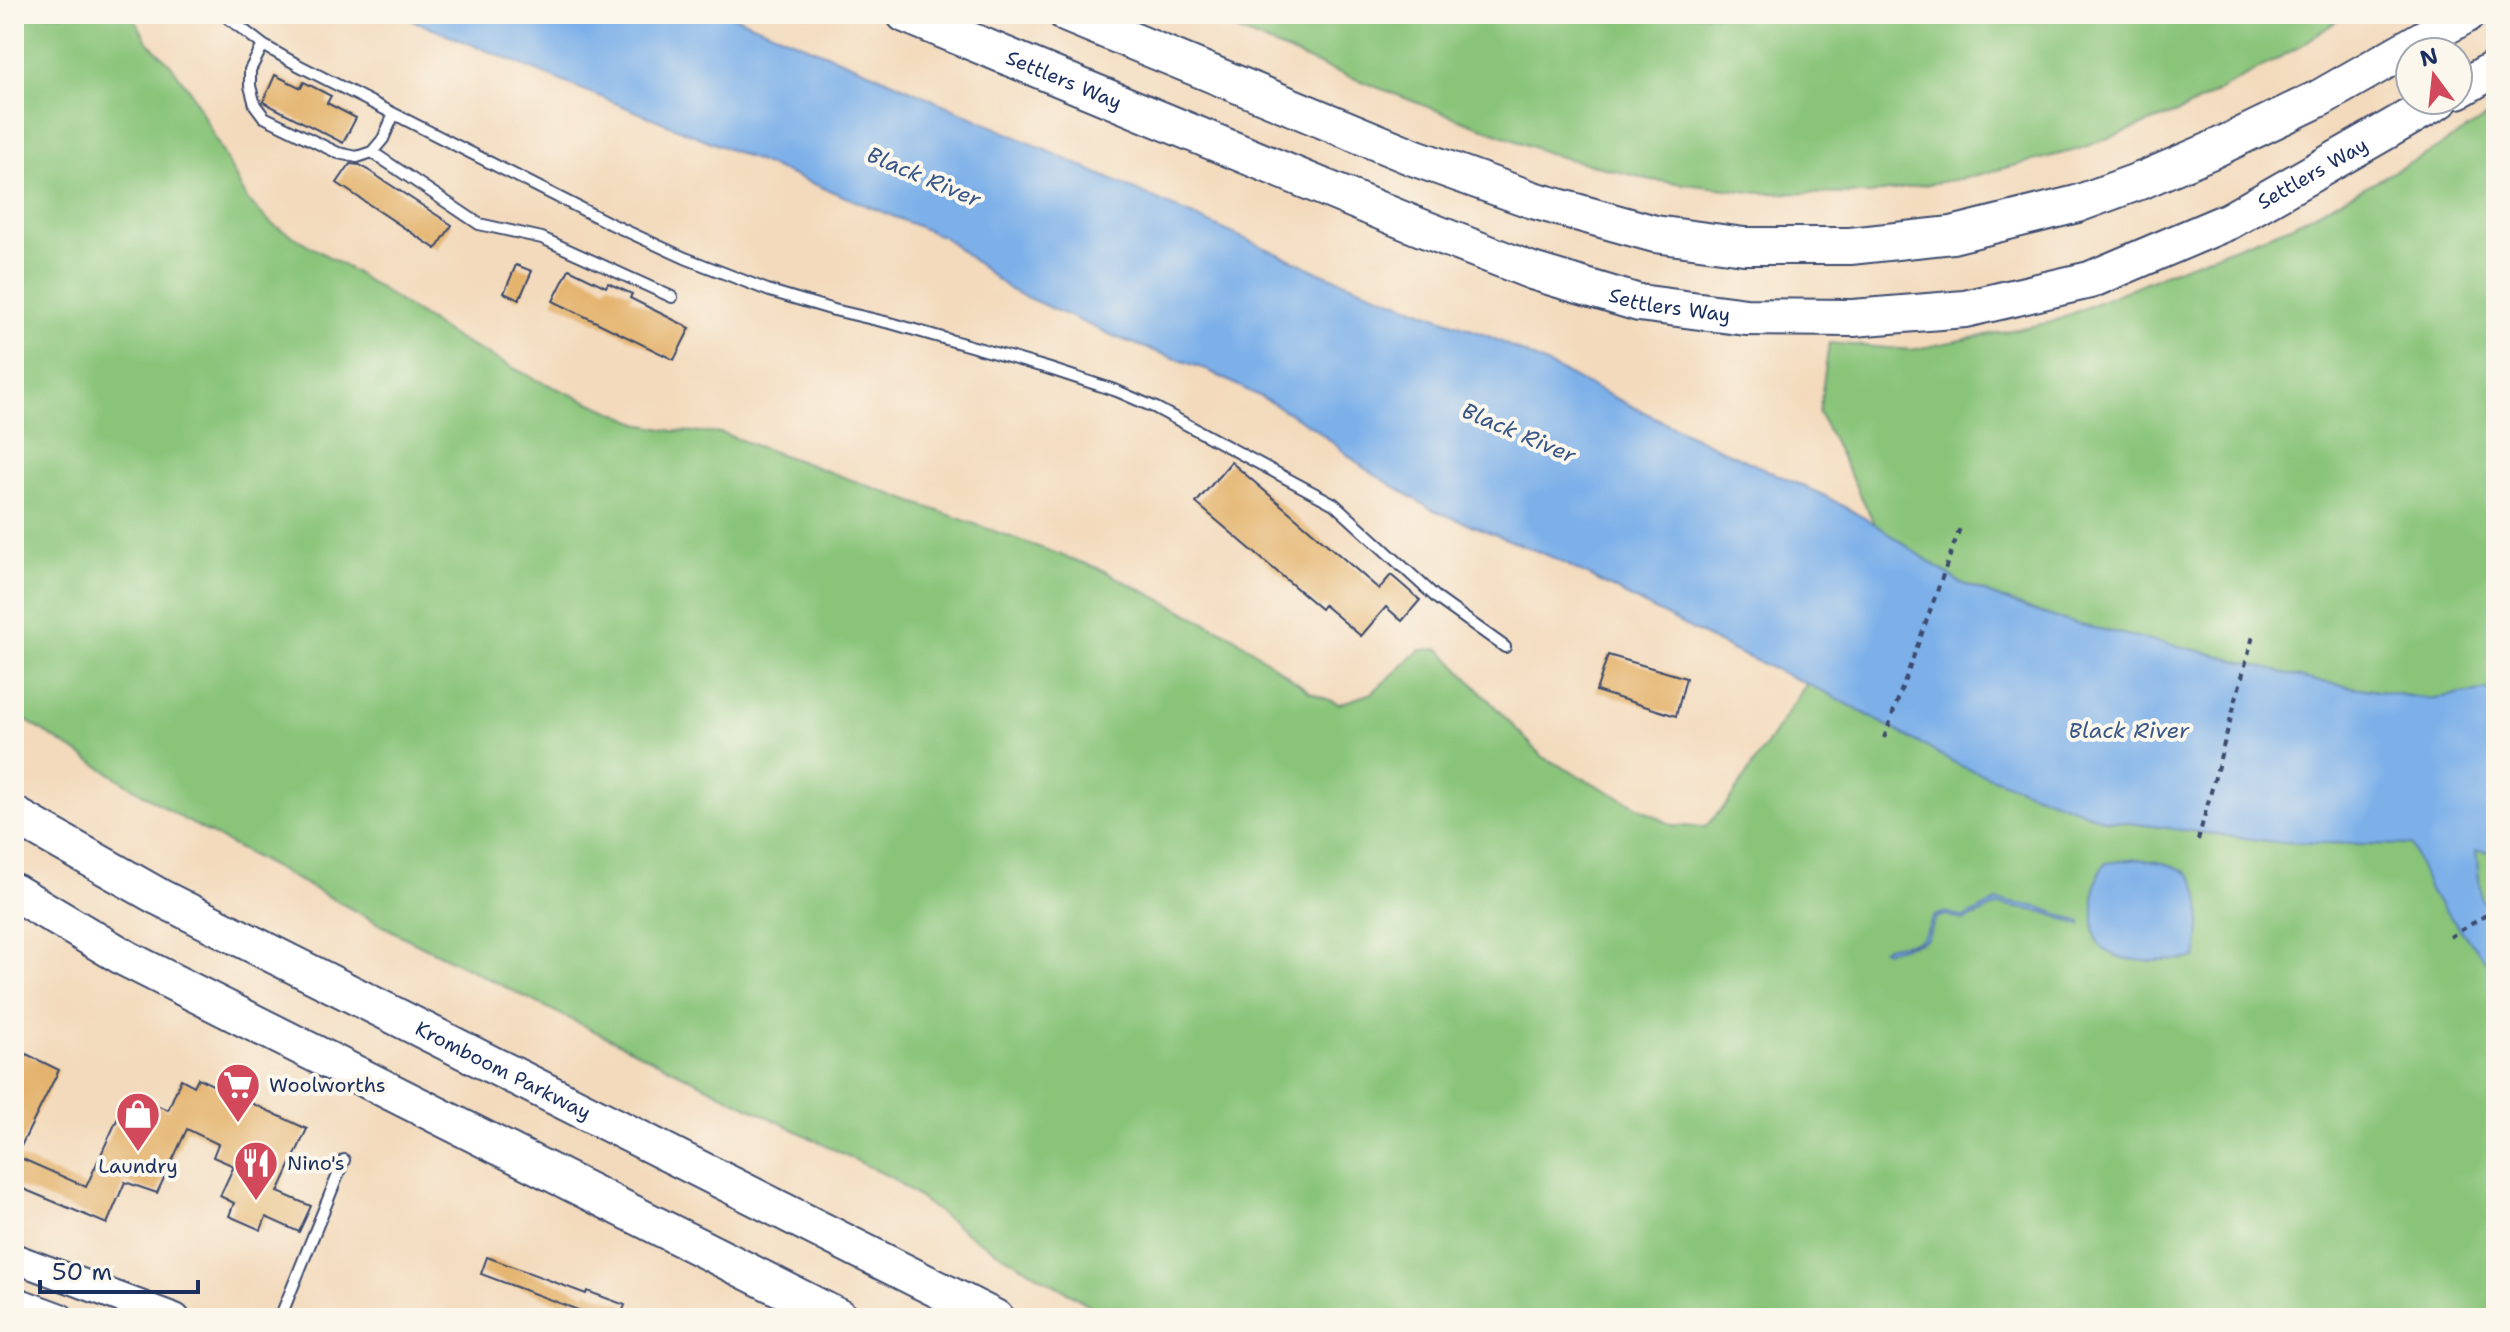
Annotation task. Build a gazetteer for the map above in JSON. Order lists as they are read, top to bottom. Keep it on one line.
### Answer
{"streets":{"highway":["Settlers Way","Kromboom Parkway"]},"water":["Black River"],"places":{"supermarket":["Woolworths"],"shop":["Laundry"],"restaurant":["Nino's"]},"scale_bar":"50 m","north":"top"}
